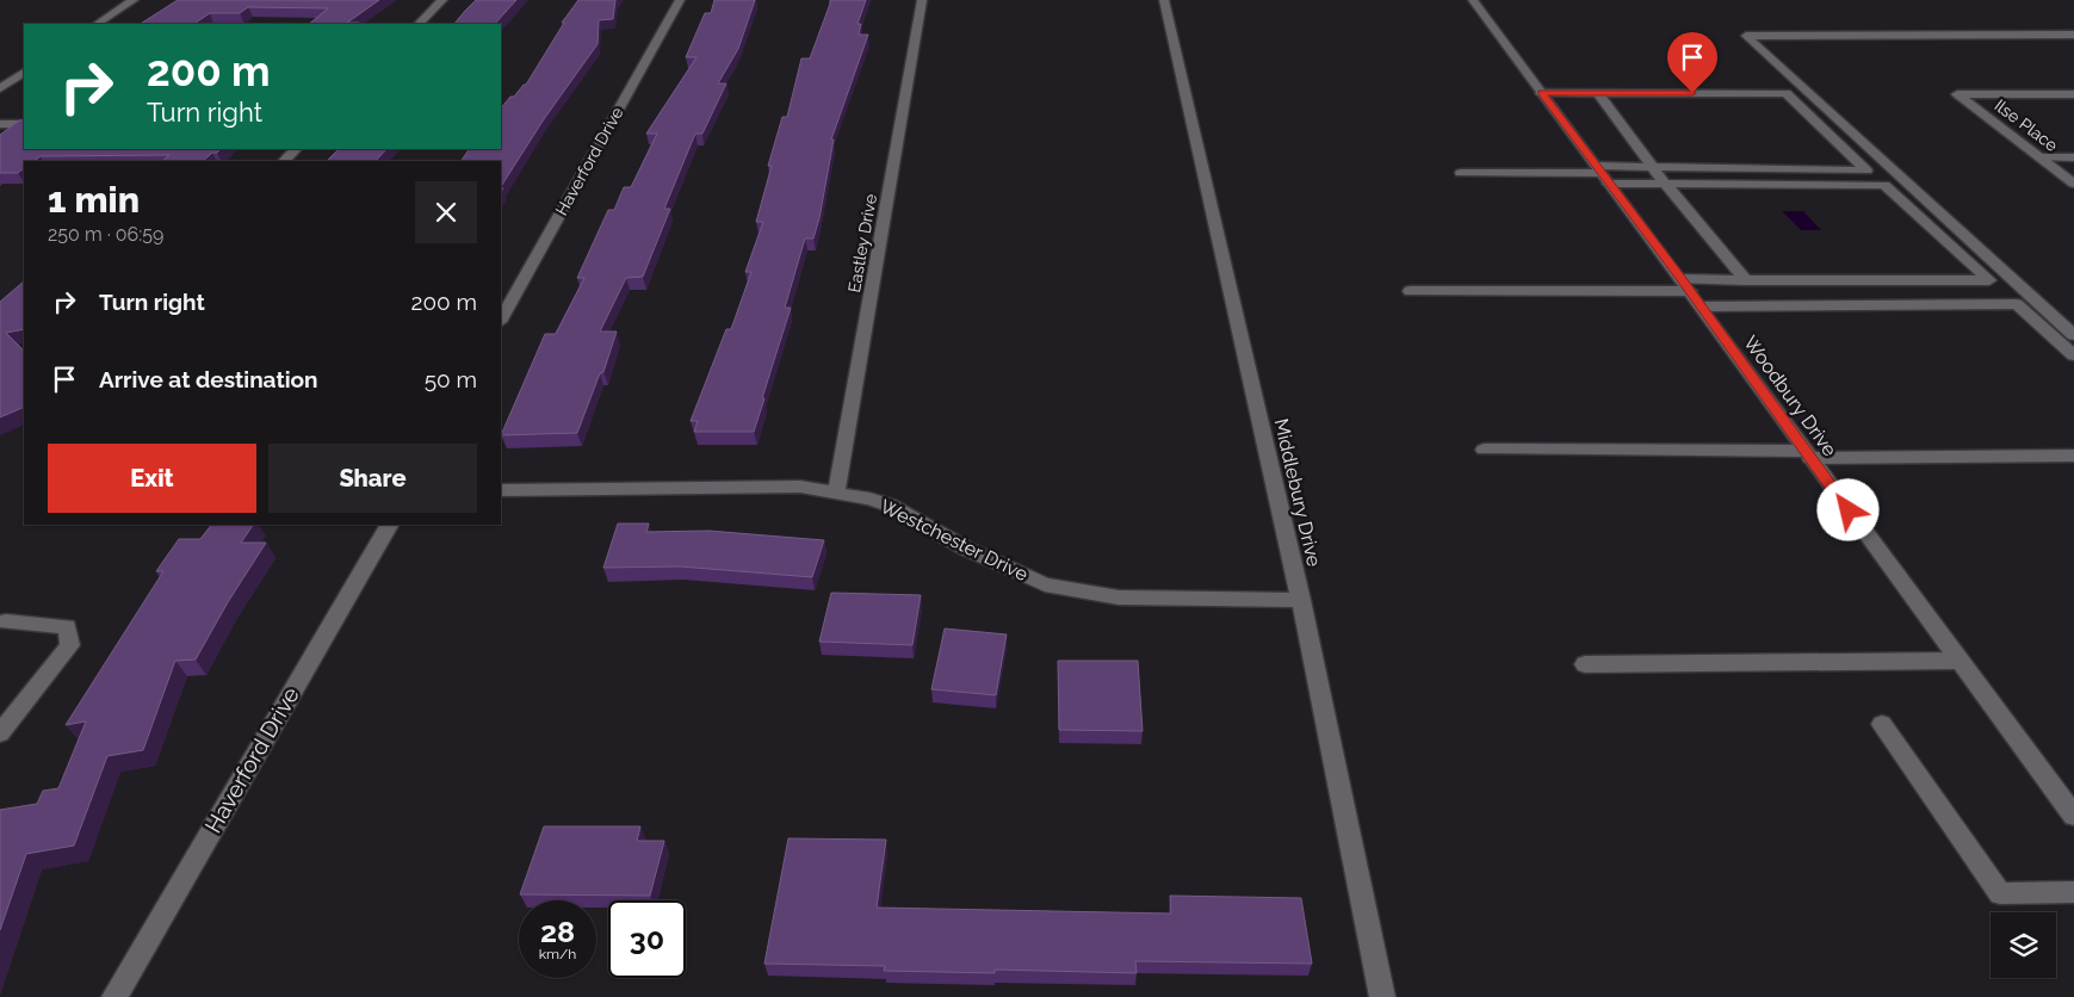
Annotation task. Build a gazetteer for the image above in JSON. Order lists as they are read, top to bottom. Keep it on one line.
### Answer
{"streets":{"street":["Ilse Place","Haverford Drive","Eastley Drive","Woodbury Drive","Middlebury Drive","Westchester Drive"]},"crossings":[["Eastley Drive","Westchester Drive"],["Middlebury Drive","Westchester Drive"]],"page":{"turn":["200 m","Turn right"],"heading":["1 min","250 m · 06:59"],"list":[{"name":"Turn right","value":"200 m"},{"name":"Arrive at destination","value":"50 m"}],"buttons":["Exit","Share"],"speed":"28 km/h","limit":"30"}}
